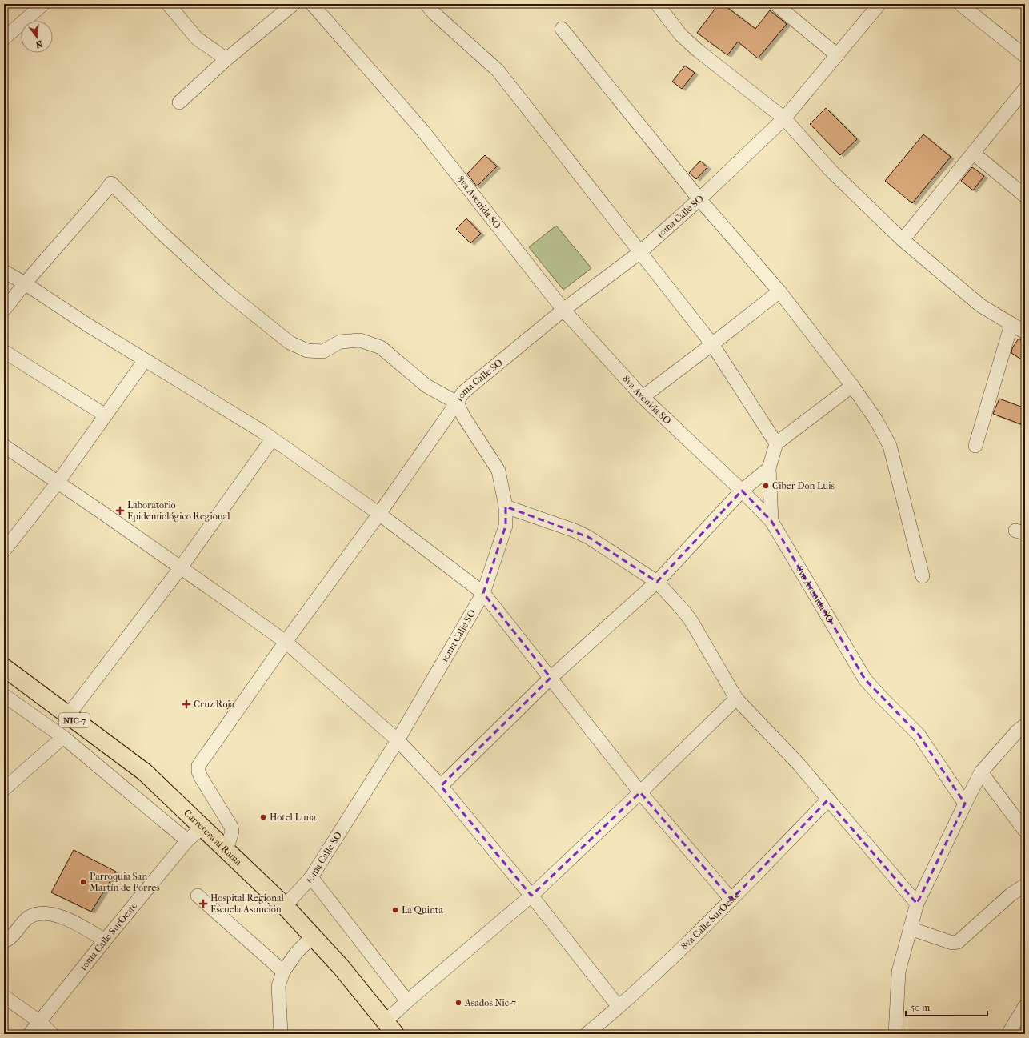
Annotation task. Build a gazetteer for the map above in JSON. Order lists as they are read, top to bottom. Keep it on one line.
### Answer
{"streets":{"highway":["NIC-7","Carretera al Rama"],"street":["8va Avenida SO","10ma Calle SO","8va Calle SurOeste","10ma Calle SurOeste"]},"crossings":[["8va Avenida SO","10ma Calle SO"],["10ma Calle SO","Carretera al Rama"],["Carretera al Rama","10ma Calle SurOeste"]],"places":{"other":["Ciber Don Luis","Hotel Luna","Parroquia San Martín de Porres","La Quinta","Asados Nic-7"],"health":["Laboratorio Epidemiológico Regional","Cruz Roja","Hospital Regional Escuela Asunción"]},"scale_bar":"50 m","north":"bottom"}
